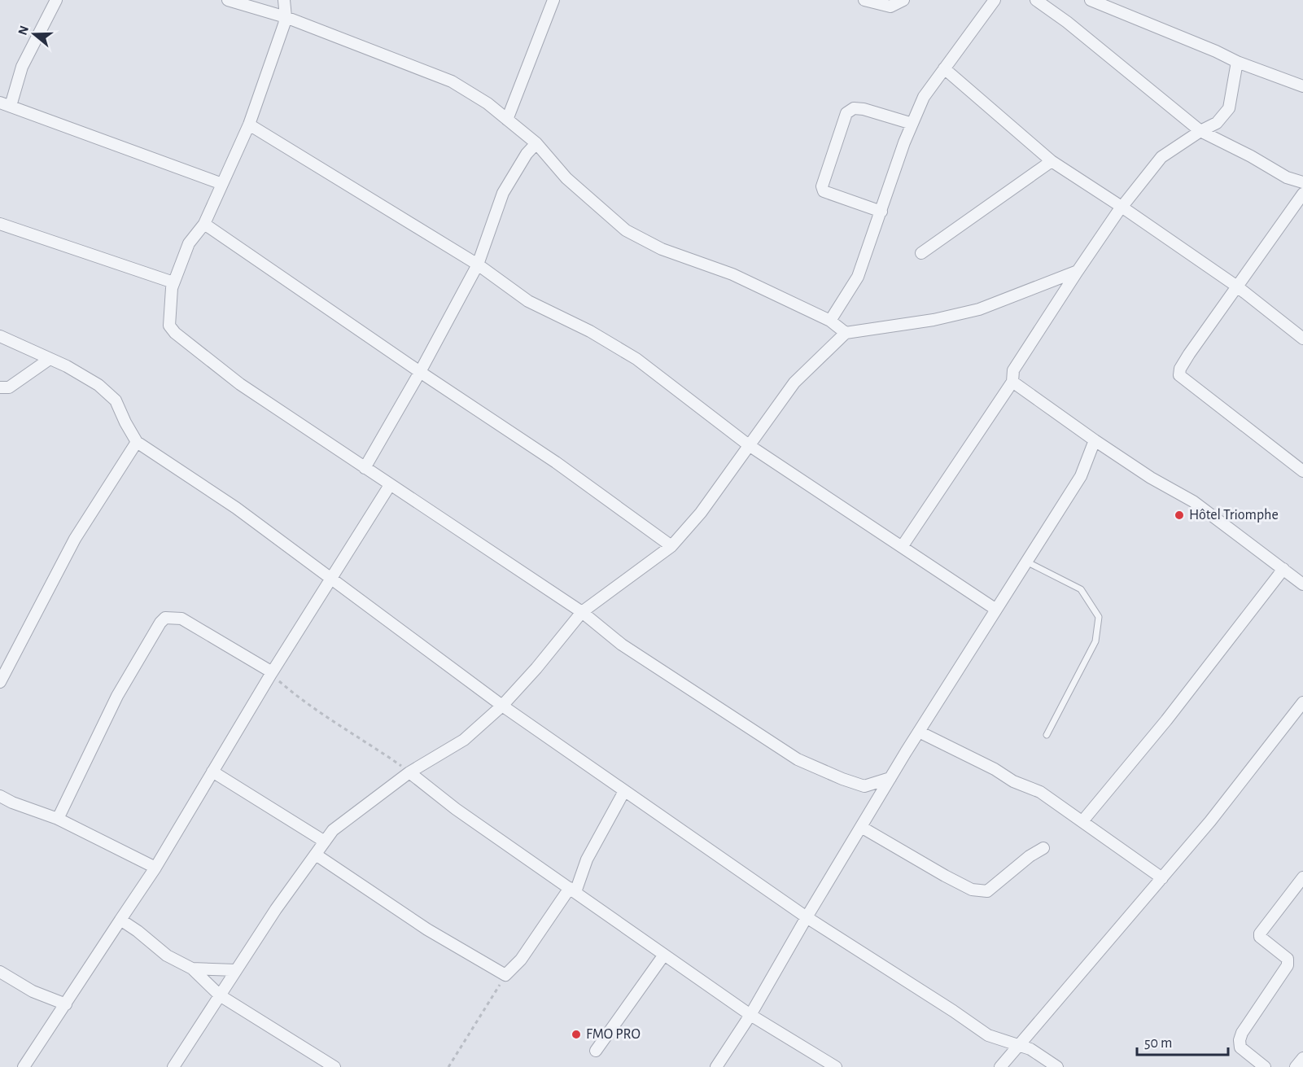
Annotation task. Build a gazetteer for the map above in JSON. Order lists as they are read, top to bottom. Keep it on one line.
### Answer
{"places":["Hôtel Triomphe","FMO PRO"],"scale_bar":"50 m","north":"left"}
